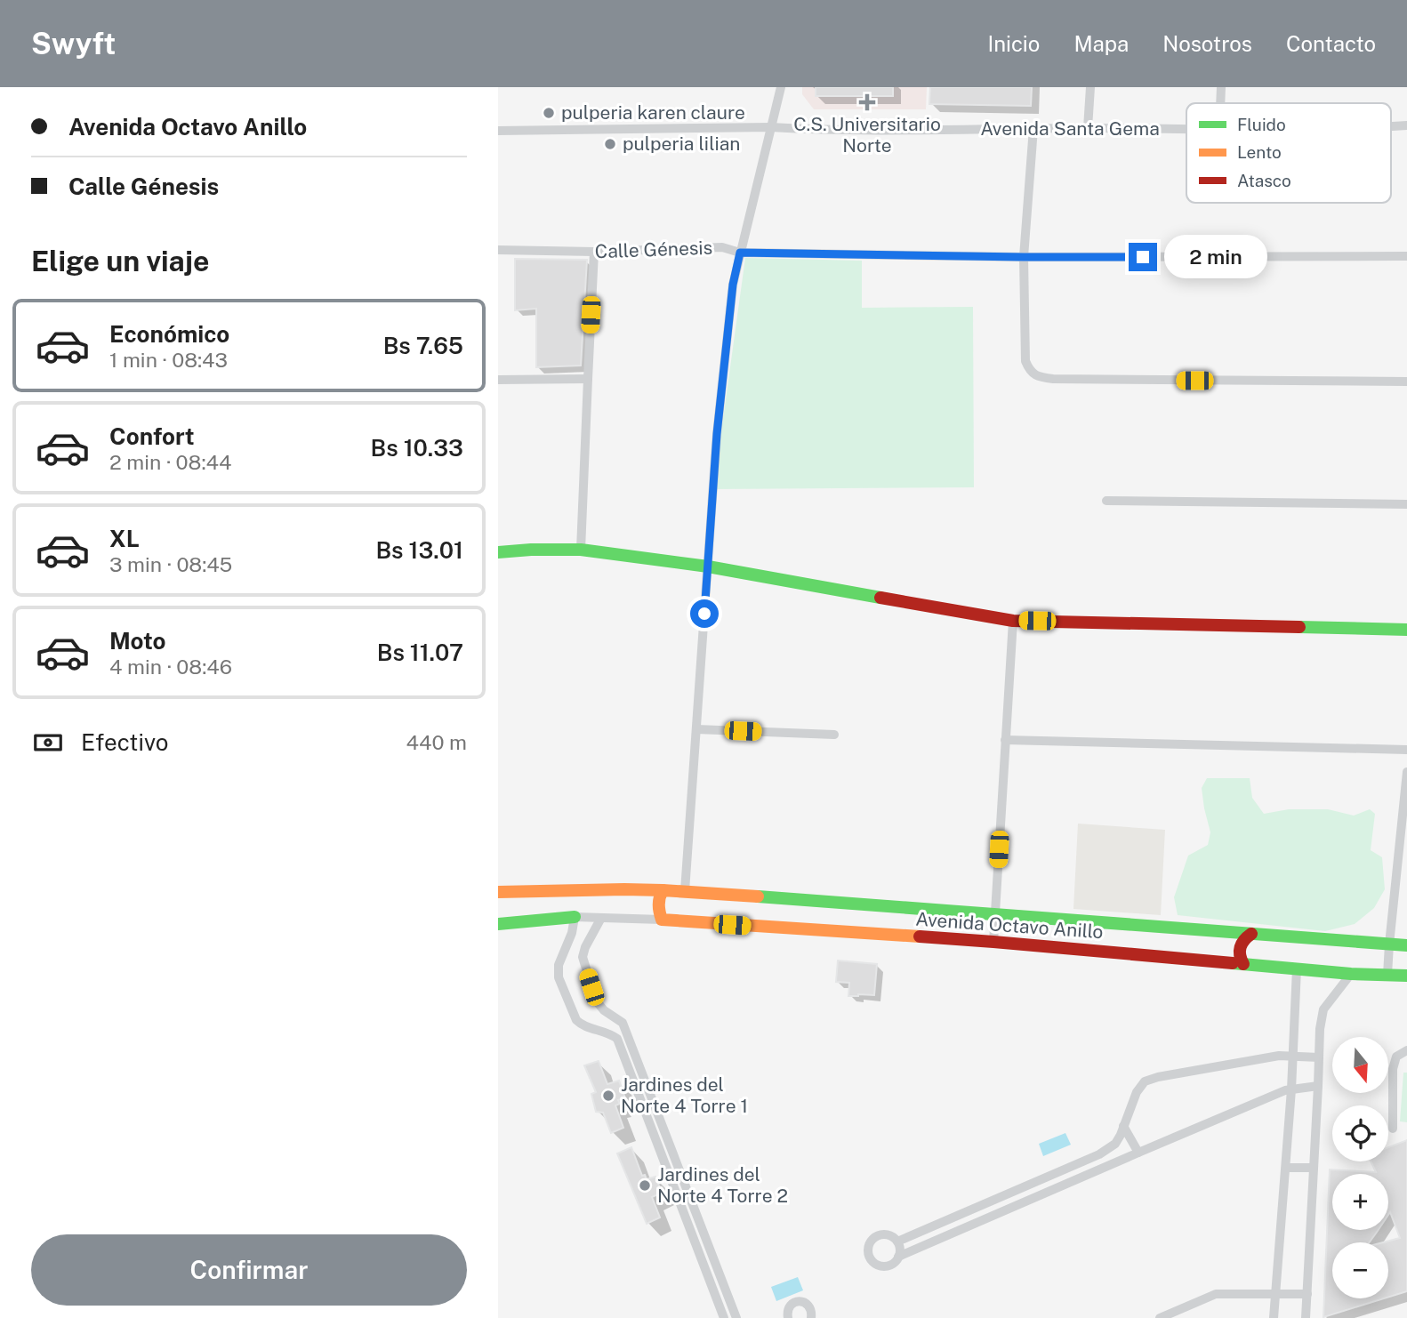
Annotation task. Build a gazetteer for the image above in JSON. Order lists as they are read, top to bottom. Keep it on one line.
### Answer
{"streets":{"street":["Avenida Santa Gema","Calle Génesis","Avenida Octavo Anillo"]},"places":{"health":["C.S. Universitario Norte"],"other":["pulperia karen claure","pulperia lilian","Jardines del Norte 4 Torre 1","Jardines del Norte 4 Torre 2"]},"legend":["Fluido","Lento","Atasco"],"north":"bottom","page":{"header":"Swyft","nav":["Inicio","Mapa","Nosotros","Contacto"],"banner":["Avenida Octavo Anillo","Calle Génesis"],"heading":"Elige un viaje","bubble":"2 min","list":[{"name":"Económico","note":"1 min · 08:43","value":"Bs 7.65"},{"name":"Confort","note":"2 min · 08:44","value":"Bs 10.33"},{"name":"XL","note":"3 min · 08:45","value":"Bs 13.01"},{"name":"Moto","note":"4 min · 08:46","value":"Bs 11.07"}],"pay":["Efectivo","440 m"],"map_buttons":["+","−"],"buttons":"Confirmar"}}
